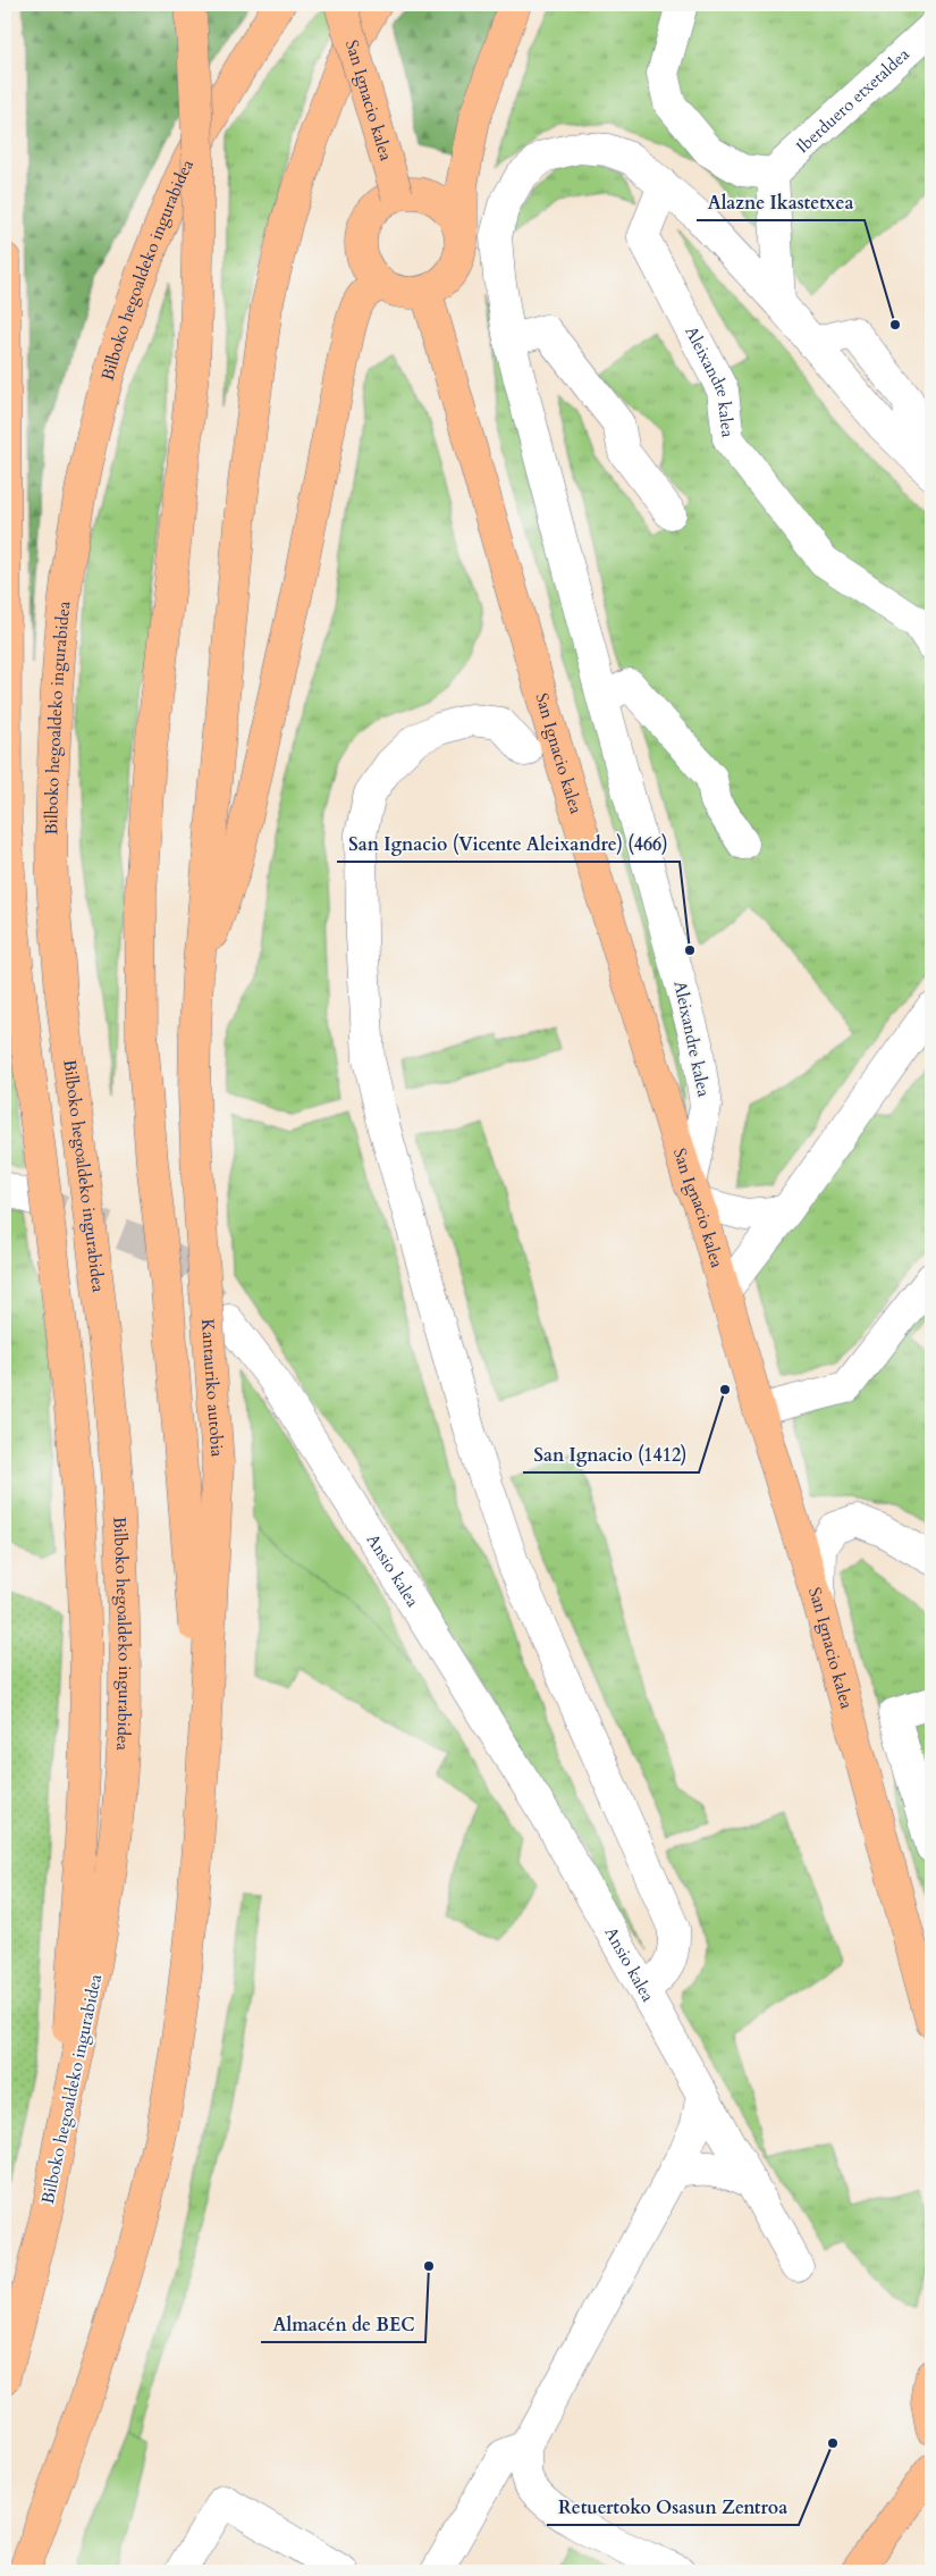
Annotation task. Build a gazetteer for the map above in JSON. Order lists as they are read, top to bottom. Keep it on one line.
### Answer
{"streets":{"main road":["San Ignacio kalea","Bilboko hegoaldeko ingurabidea","Kantauriko autobia"],"street":["Iberduero etxetaldea","Aleixandre kalea","Ansio kalea"]},"crossings":[["San Ignacio kalea","Aleixandre kalea"],["San Ignacio kalea","Ansio kalea"]],"places":["Alazne Ikastetxea","San Ignacio (Vicente Aleixandre) (466)","San Ignacio (1412)","Almacén de BEC","Retuertoko Osasun Zentroa"]}
